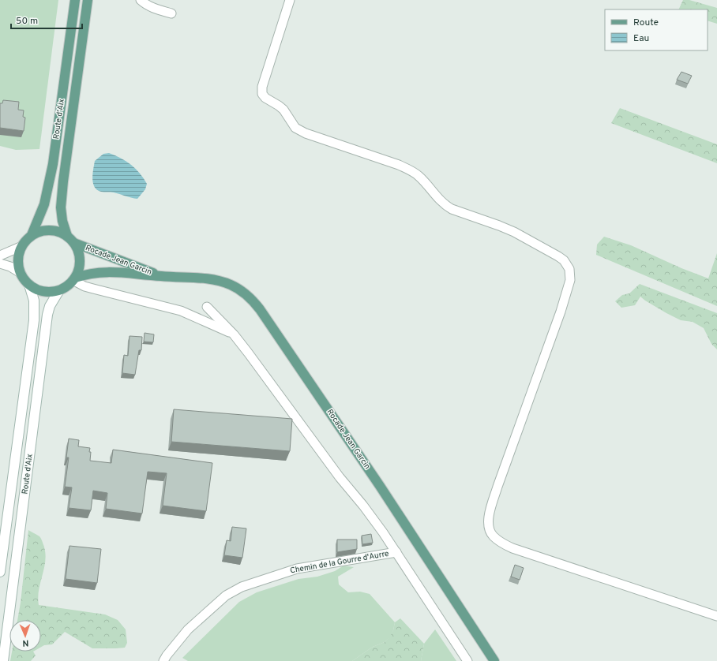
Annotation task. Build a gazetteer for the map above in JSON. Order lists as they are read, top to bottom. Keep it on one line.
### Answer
{"streets":{"main road":["Route d'Aix","Rocade Jean Garcin"],"street":["Chemin de la Gourre d'Aurre"]},"crossings":[["Route d'Aix","Rocade Jean Garcin"]],"legend":["Route","Eau"],"scale_bar":"50 m","north":"bottom"}
